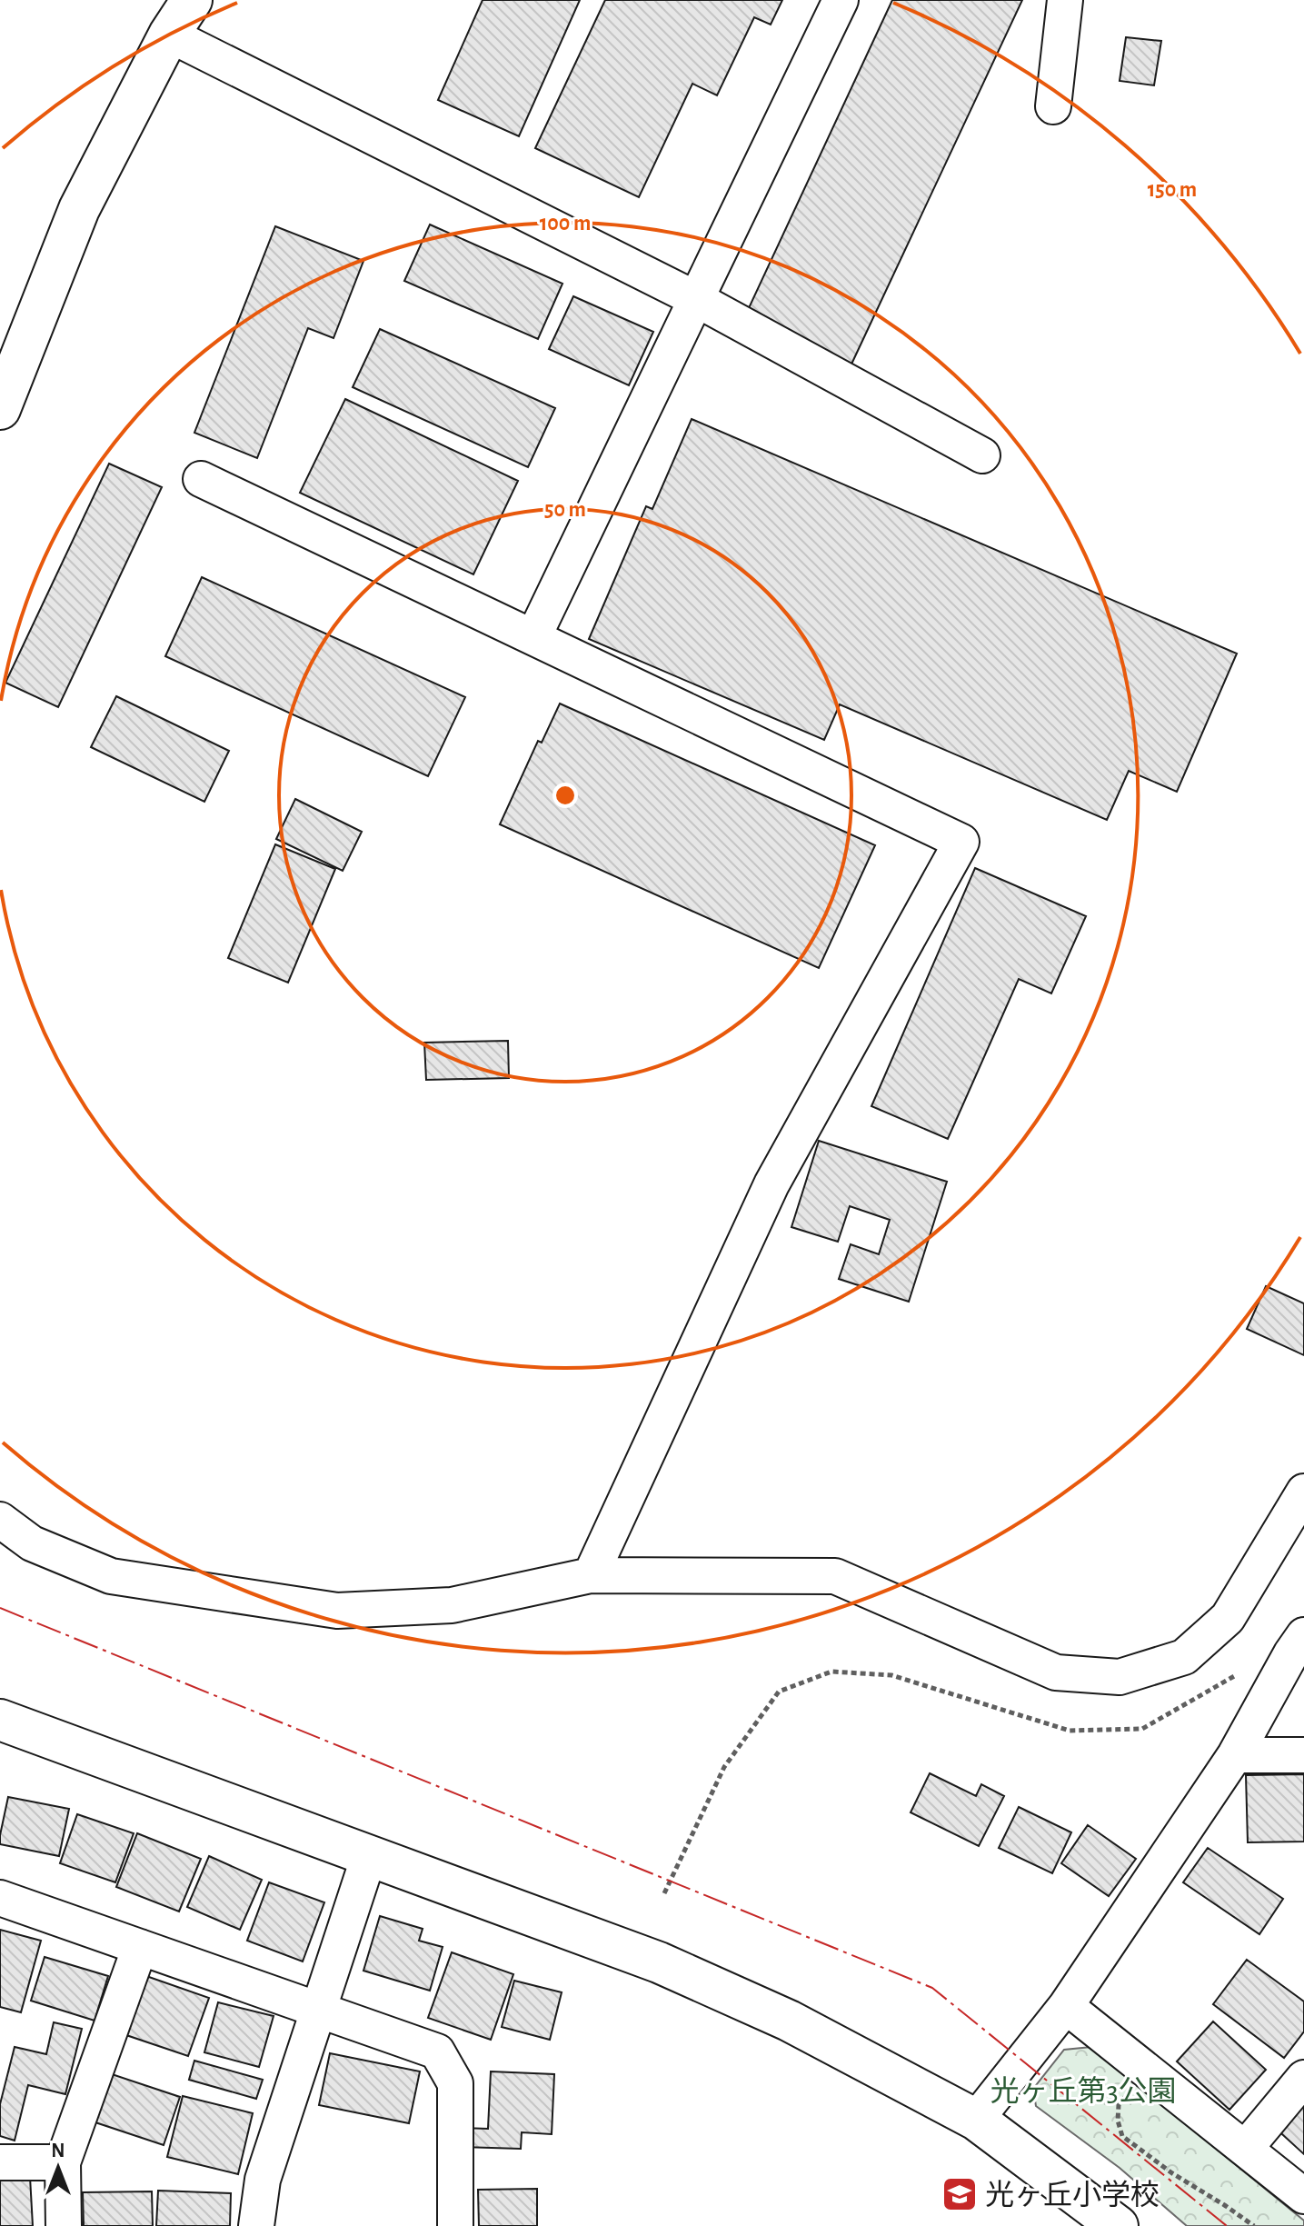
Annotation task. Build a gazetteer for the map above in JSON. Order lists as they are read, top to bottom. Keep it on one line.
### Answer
{"parks":["光ヶ丘第3公園"],"places":{"school or university":["光ヶ丘小学校"]},"north":"top","rings":["150 m","100 m","50 m"]}
